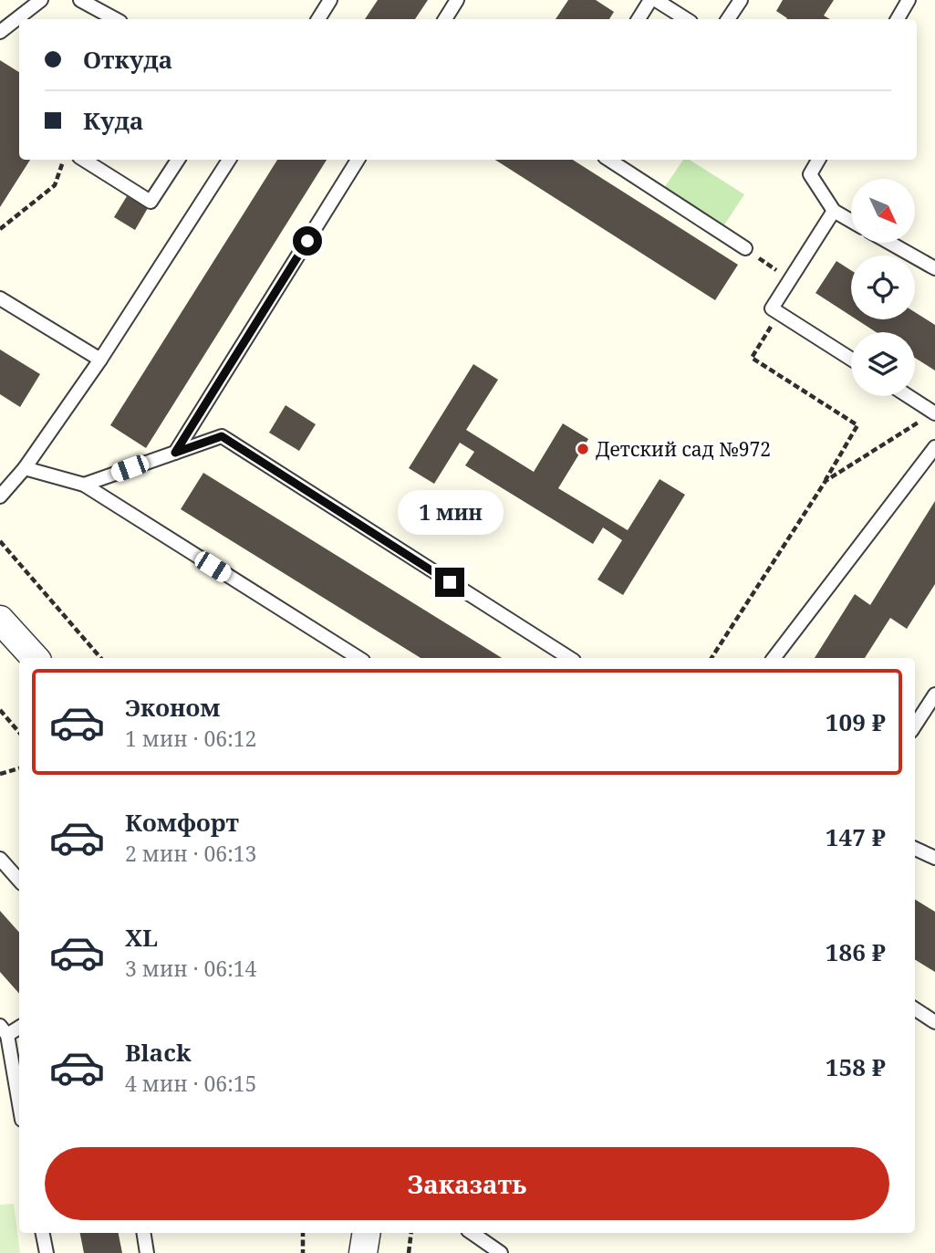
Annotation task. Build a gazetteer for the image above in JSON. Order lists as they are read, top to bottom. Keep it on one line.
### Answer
{"places":["Детский сад №972"],"north":"bottom right","page":{"banner":["Откуда","Куда"],"bubble":"1 мин","list":[{"name":"Эконом","note":"1 мин · 06:12","value":"109 ₽"},{"name":"Комфорт","note":"2 мин · 06:13","value":"147 ₽"},{"name":"XL","note":"3 мин · 06:14","value":"186 ₽"},{"name":"Black","note":"4 мин · 06:15","value":"158 ₽"}],"buttons":"Заказать"}}
